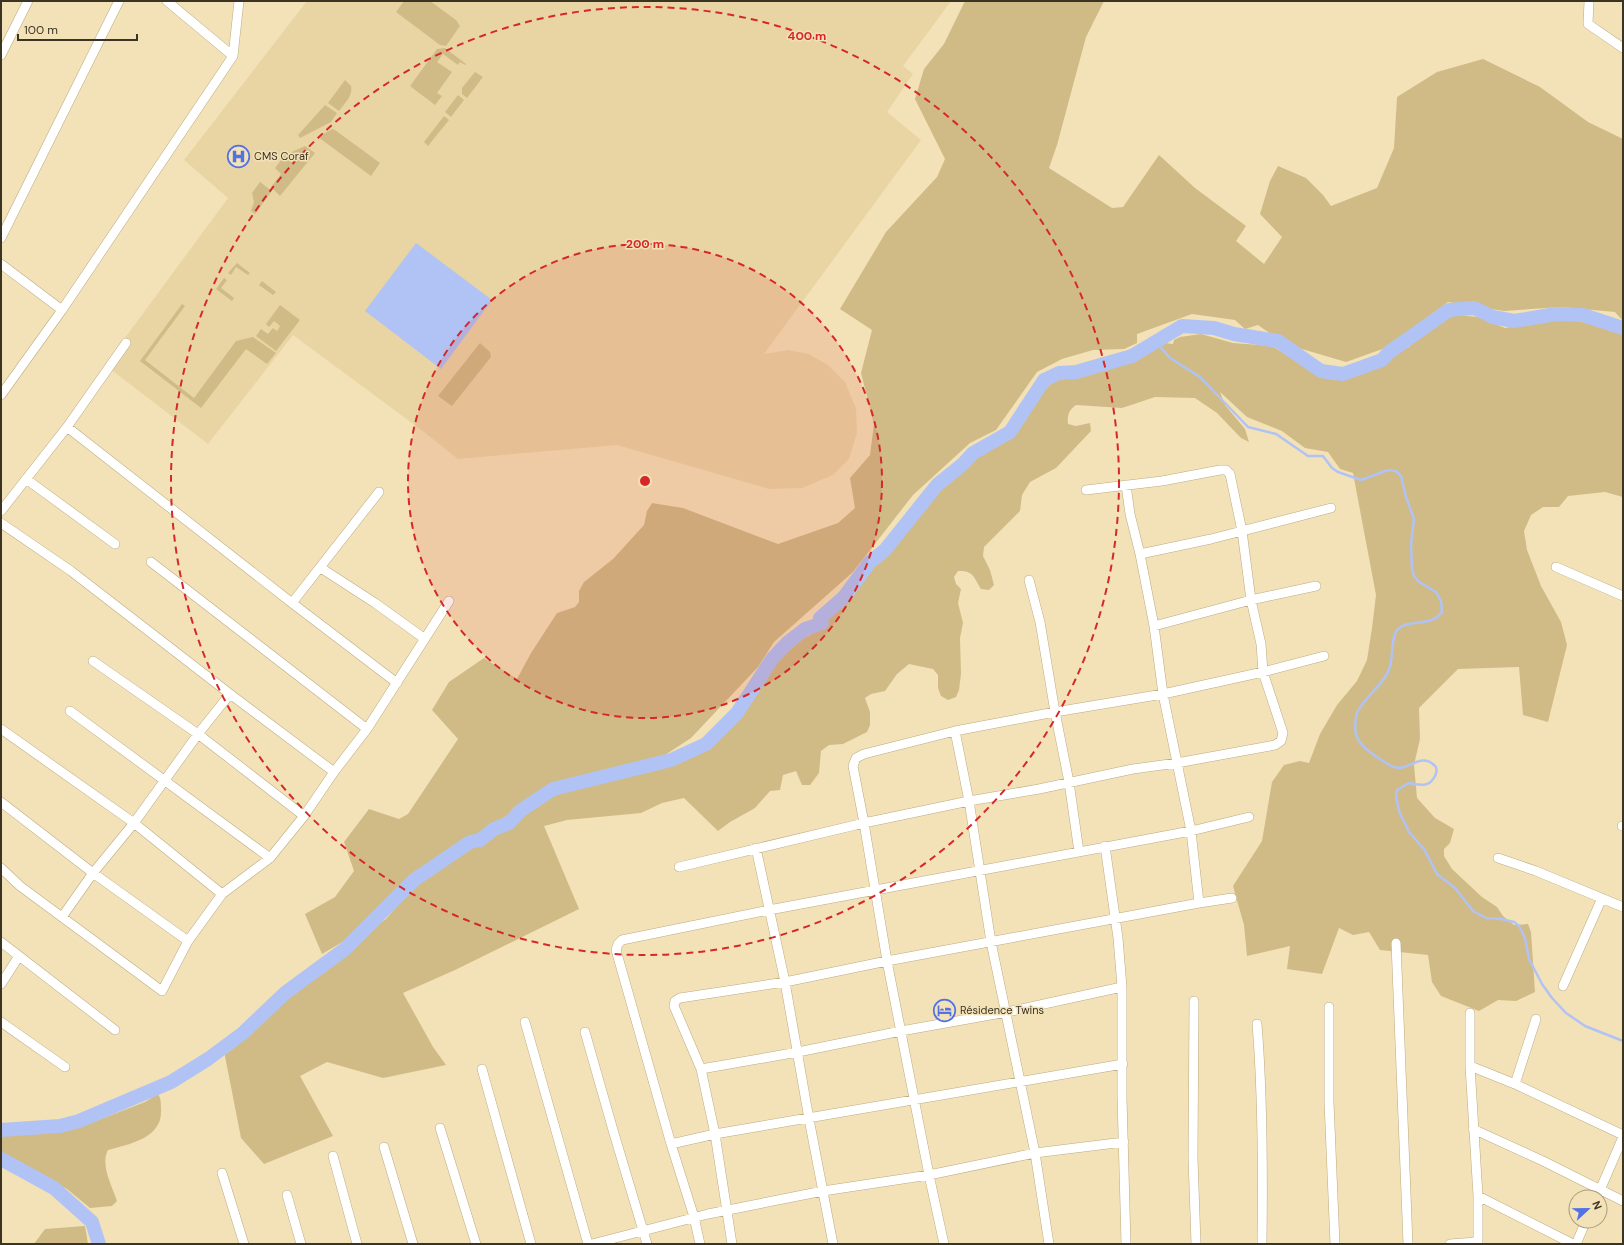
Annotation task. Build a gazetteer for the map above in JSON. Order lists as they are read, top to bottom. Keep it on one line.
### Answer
{"places":{"hospital":["CMS Coraf"],"hotel":["Résidence Twins"]},"scale_bar":"100 m","north":"right","rings":["400 m","200 m"]}
